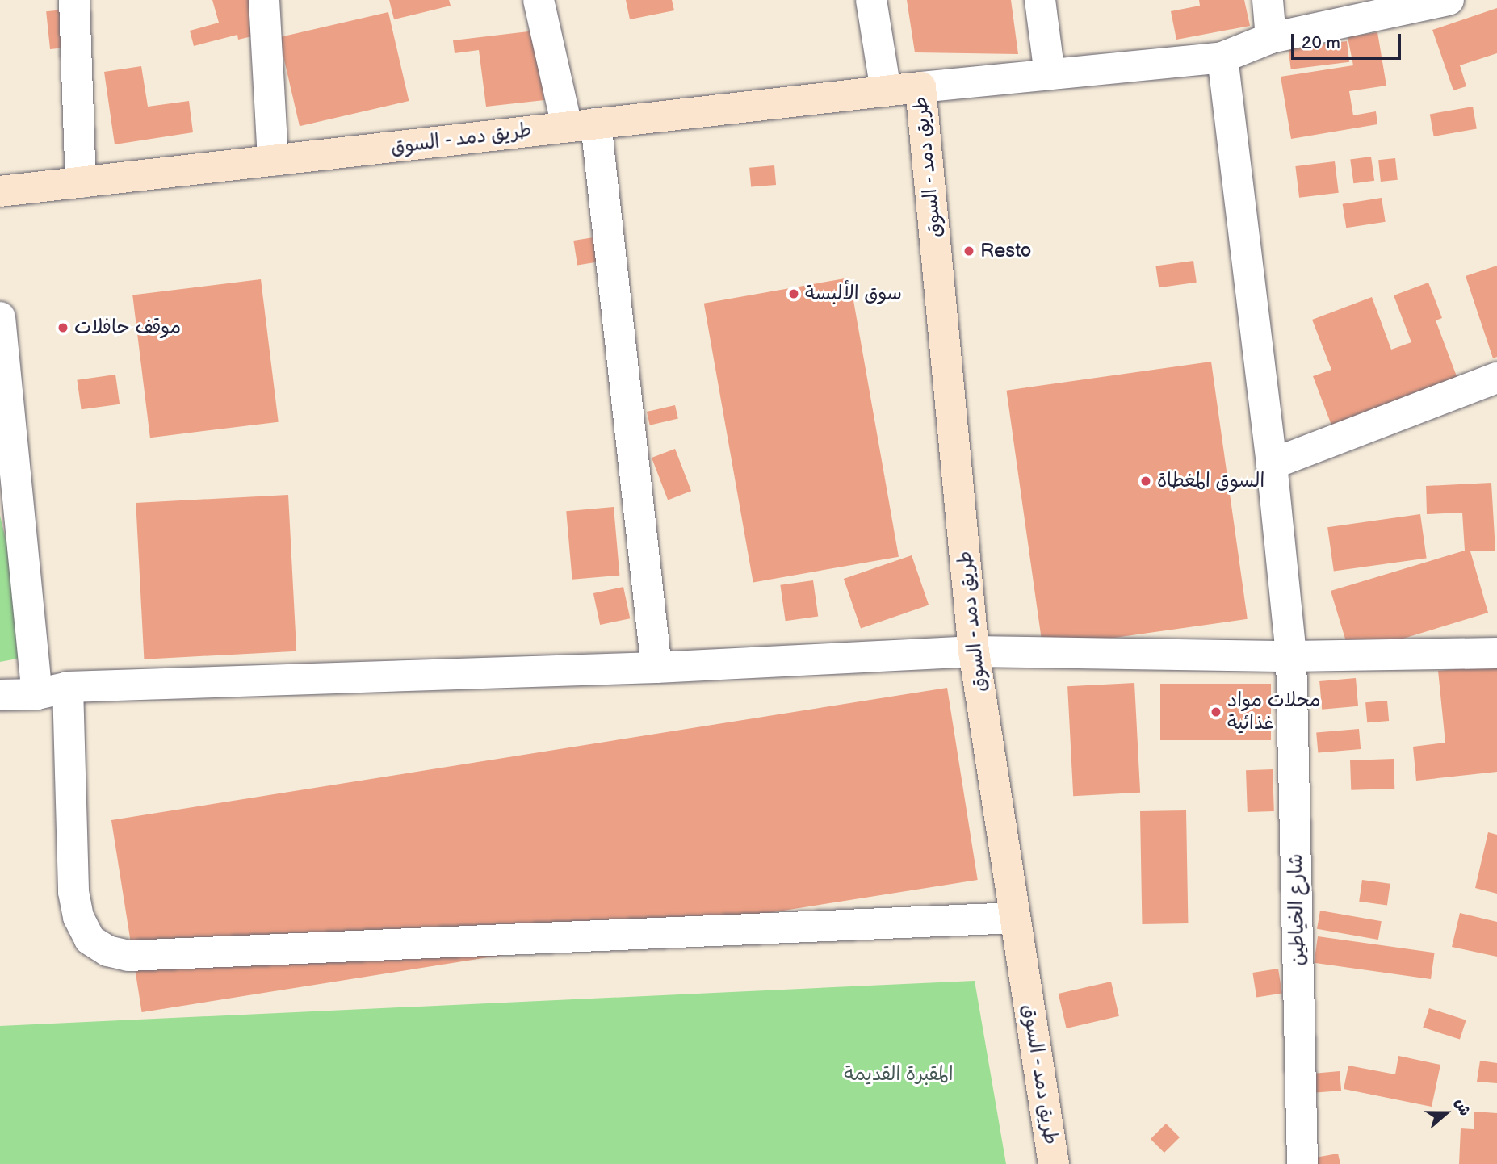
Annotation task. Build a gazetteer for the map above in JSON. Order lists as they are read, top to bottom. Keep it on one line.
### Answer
{"streets":{"main road":["طريق دمد - السوق"],"street":["شارع الخياطين"]},"parks":["المقبرة القديمة"],"places":["Resto","سوق الألبسة","موقف حافلات","السوق المغطاة","محلات مواد غذائية"],"scale_bar":"20 m","north":"right"}
